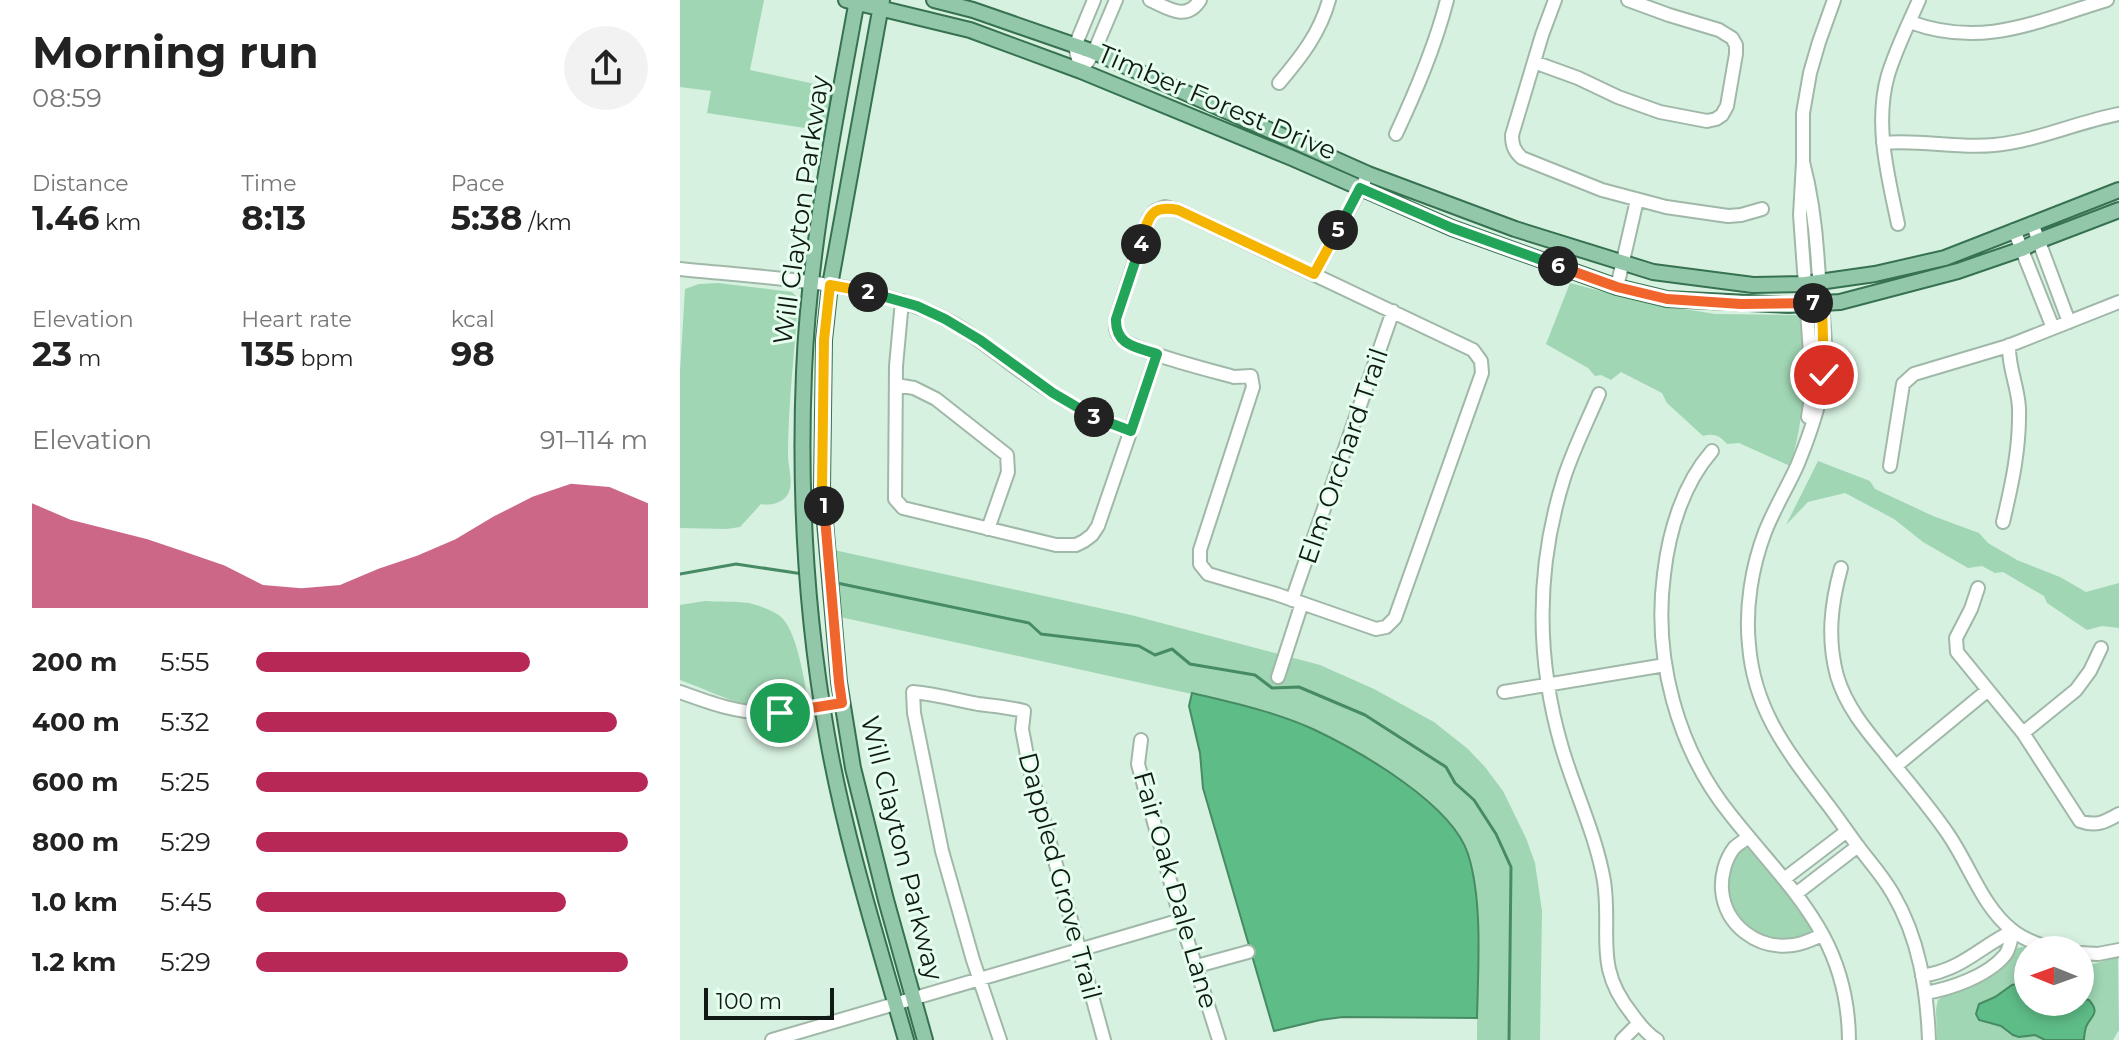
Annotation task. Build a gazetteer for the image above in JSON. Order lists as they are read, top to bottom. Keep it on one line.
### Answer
{"streets":{"main road":["Timber Forest Drive","Will Clayton Parkway"],"street":["Elm Orchard Trail","Dappled Grove Trail","Fair Oak Dale Lane"]},"crossings":[["Timber Forest Drive","Will Clayton Parkway"]],"scale_bar":"100 m","north":"left","page":{"heading":["Morning run","08:59"],"stats":[["Distance","1.46 km"],["Time","8:13"],["Pace","5:38 /km"],["Elevation","23 m"],["Heart rate","135 bpm"],["kcal","98"]],"pins":["5","4","6","2","7","3","1"],"chart":["Elevation","91–114 m"],"list":[{"name":"200 m","note":"5:55"},{"name":"400 m","note":"5:32"},{"name":"600 m","note":"5:25"},{"name":"800 m","note":"5:29"},{"name":"1.0 km","note":"5:45"},{"name":"1.2 km","note":"5:29"}],"scale":"100 m"}}
